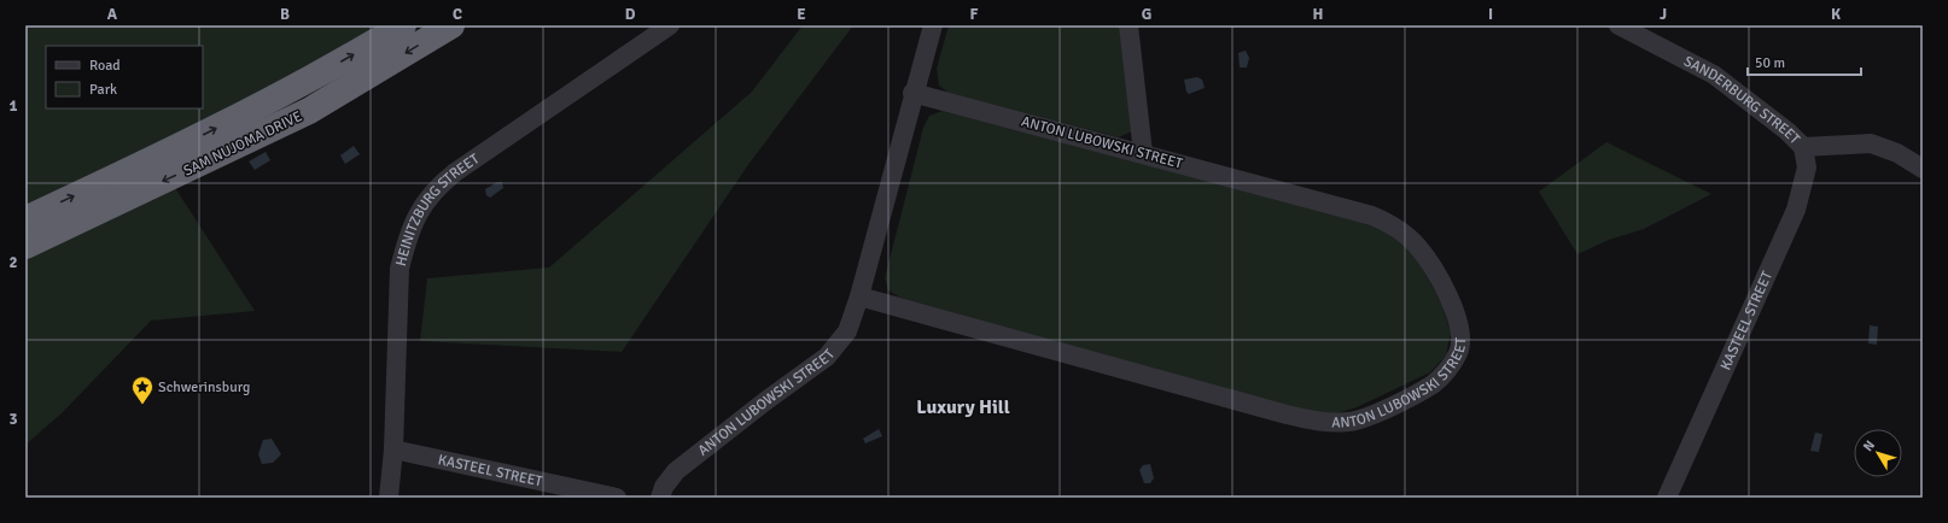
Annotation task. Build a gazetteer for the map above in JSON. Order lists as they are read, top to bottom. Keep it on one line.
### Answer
{"streets":{"highway":["SAM NUJOMA DRIVE"],"street":["SANDERBURG STREET","ANTON LUBOWSKI STREET","HEINITZBURG STREET","KASTEEL STREET"]},"crossings":[["SANDERBURG STREET","KASTEEL STREET"],["HEINITZBURG STREET","KASTEEL STREET"]],"districts":["Luxury Hill"],"places":{"place":["Schwerinsburg"]},"legend":["Road","Park"],"scale_bar":"50 m","north":"top left","grid":{"columns":["A","B","C","D","E","F","G","H","I","J","K"],"rows":["1","2","3"]}}
